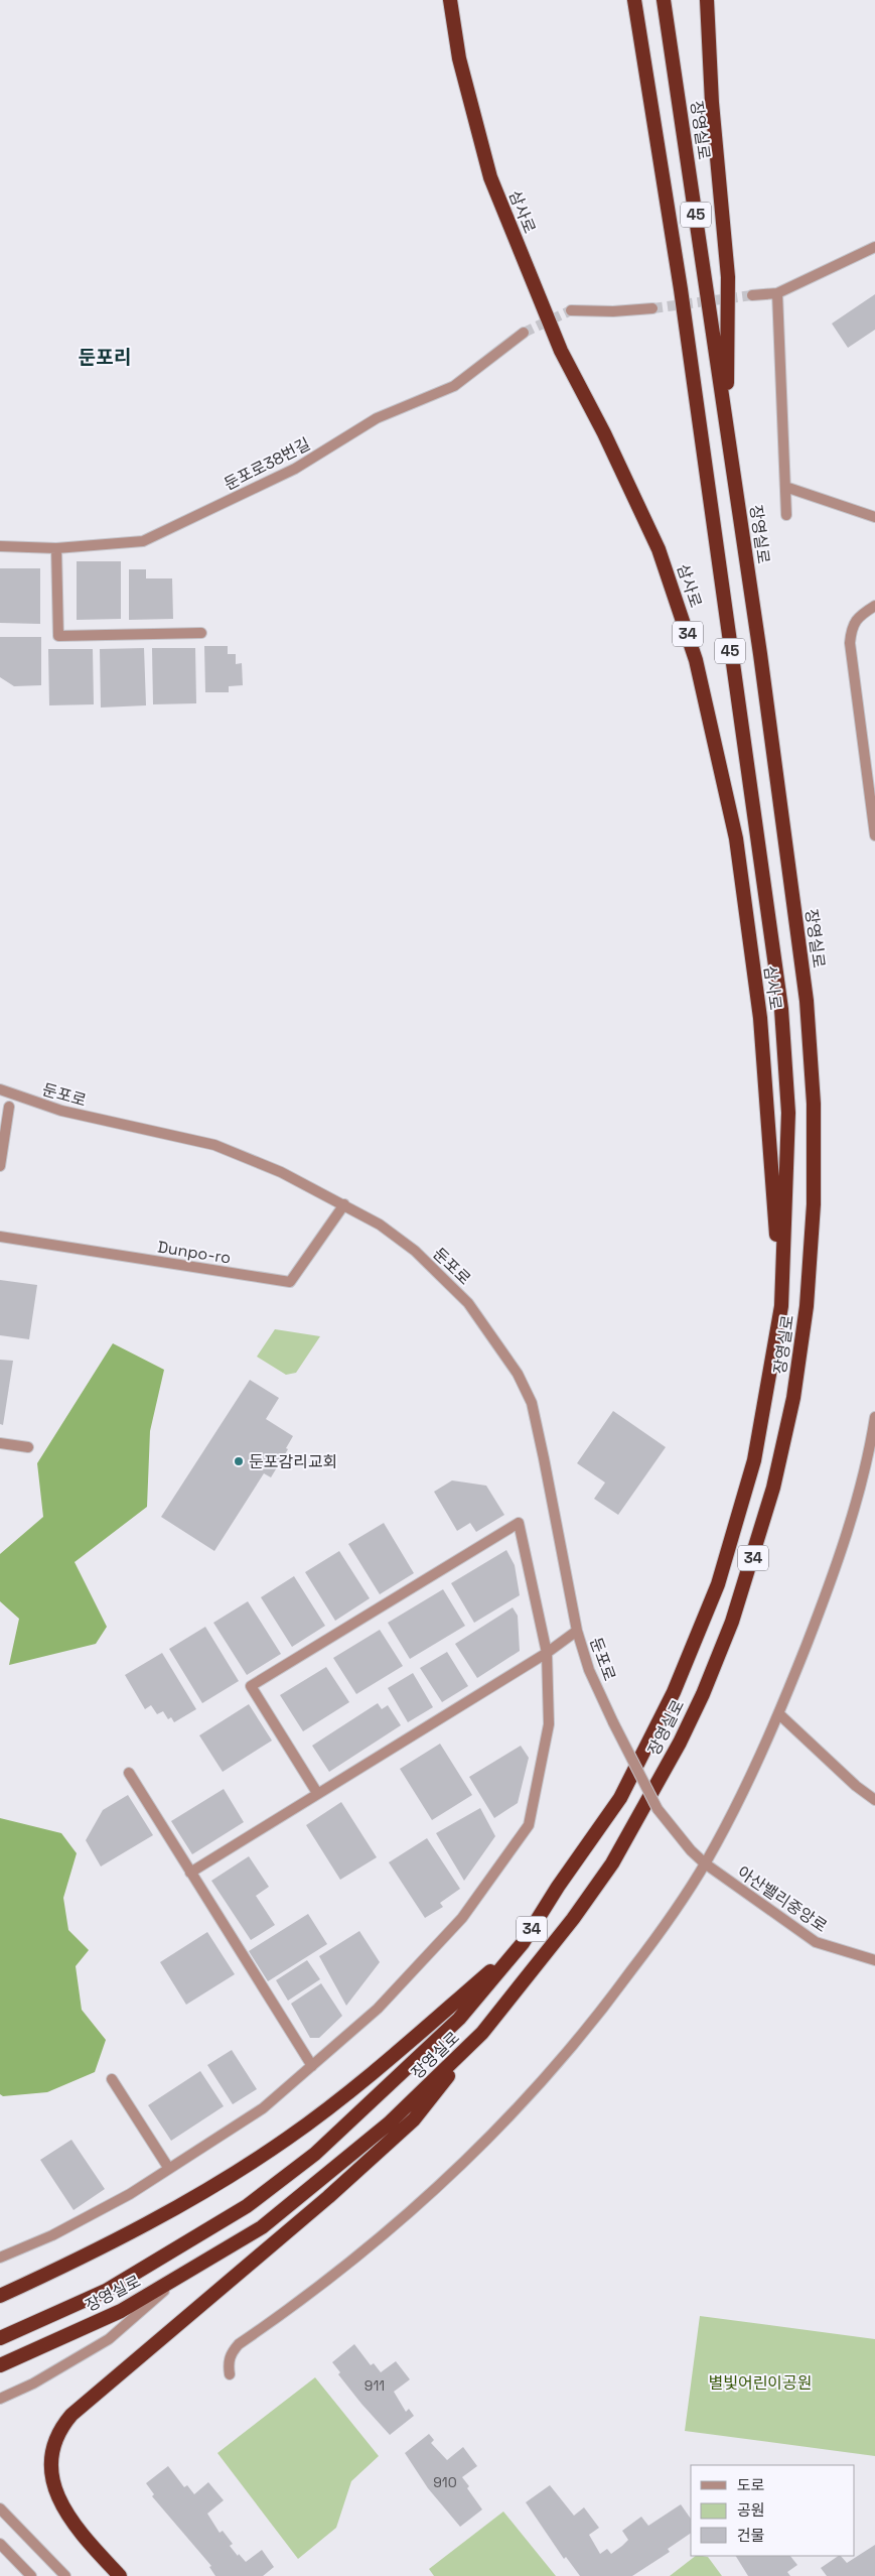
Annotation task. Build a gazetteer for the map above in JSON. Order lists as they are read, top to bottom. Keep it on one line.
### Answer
{"streets":{"highway":["장영실로","삼사로","45","34"],"street":["둔포로38번길","둔포로","Dunpo-ro","아산밸리중앙로"]},"crossings":[["장영실로","삼사로"],["장영실로","34"],["둔포로","Dunpo-ro"],["둔포로","아산밸리중앙로"]],"districts":["둔포리"],"parks":["별빛어린이공원"],"places":["둔포감리교회"],"house_numbers":["911","910"],"legend":["도로","공원","건물"]}
